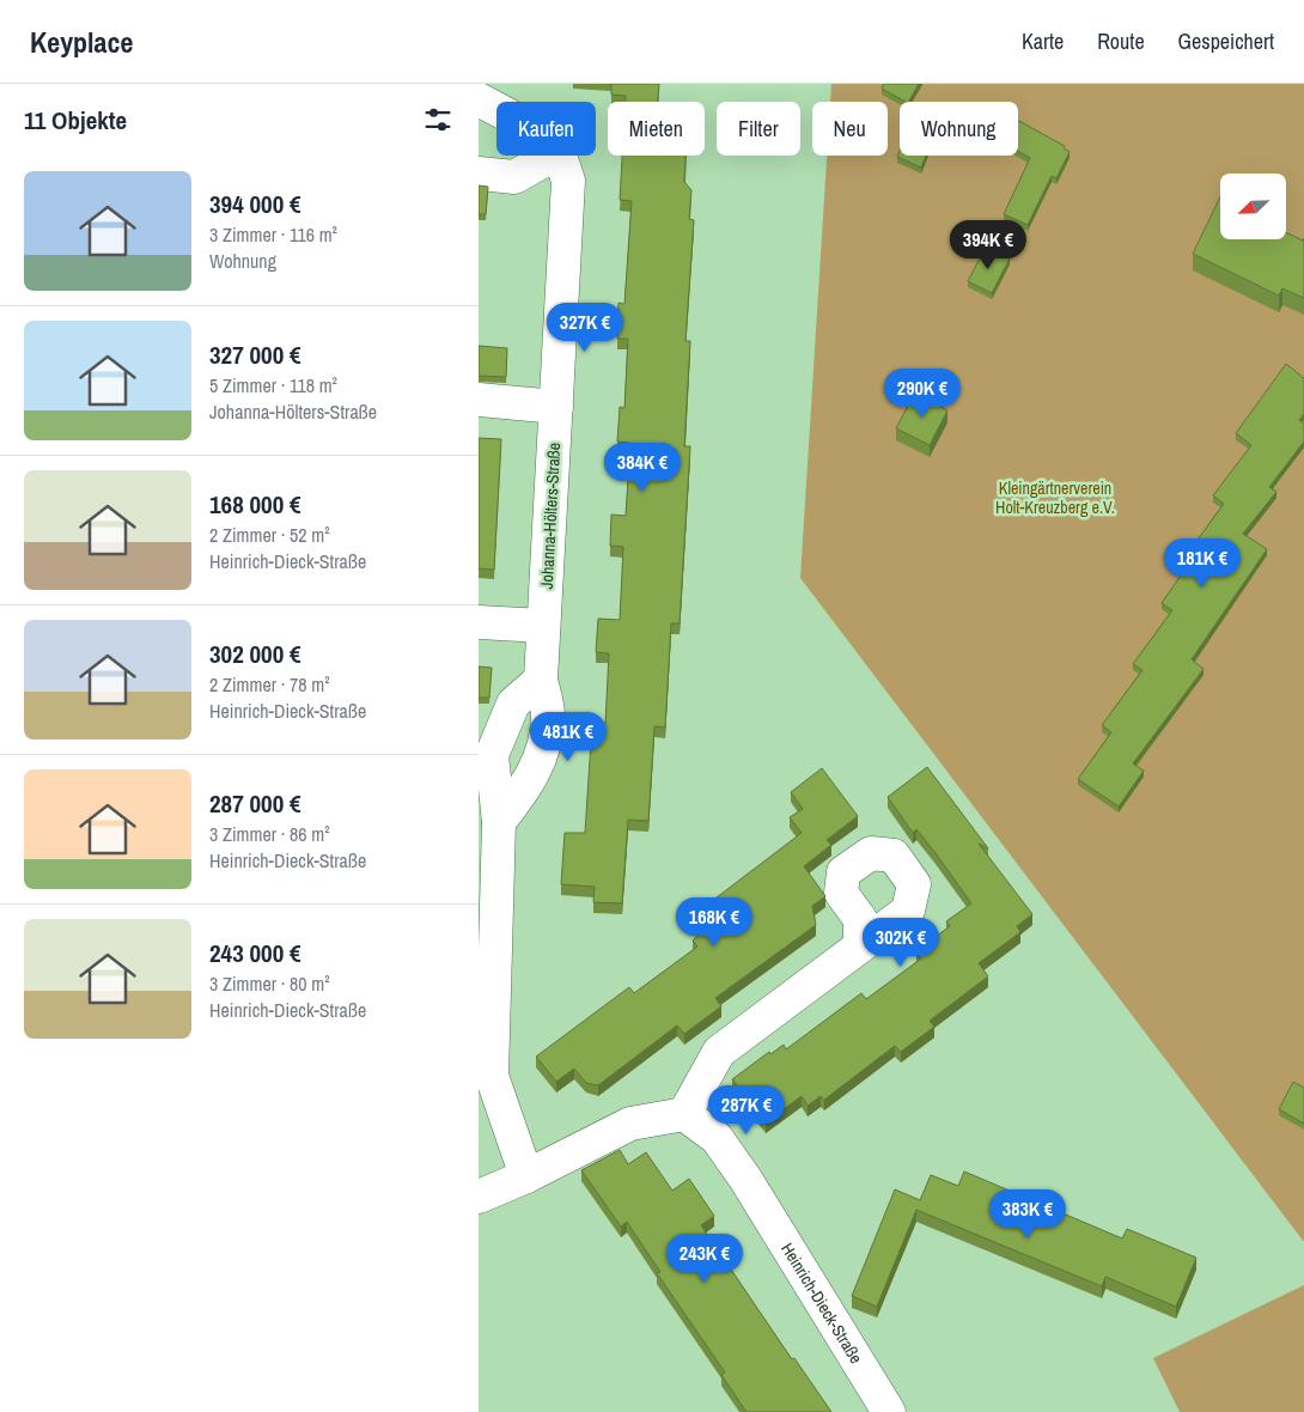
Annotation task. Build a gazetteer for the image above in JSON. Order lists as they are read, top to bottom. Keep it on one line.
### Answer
{"streets":{"street":["Johanna-Hölters-Straße","Heinrich-Dieck-Straße"]},"parks":["Kleingärtnerverein Holt-Kreuzberg e.V."],"north":"bottom left","page":{"header":"Keyplace","nav":["Karte","Route","Gespeichert"],"heading":"11 Objekte","chip":["Kaufen","Mieten","Filter","Neu","Wohnung"],"list":[{"name":"394 000 €","note":"3 Zimmer · 116 m² · Wohnung"},{"name":"327 000 €","note":"5 Zimmer · 118 m² · Johanna-Hölters-Straße"},{"name":"168 000 €","note":"2 Zimmer · 52 m² · Heinrich-Dieck-Straße"},{"name":"302 000 €","note":"2 Zimmer · 78 m² · Heinrich-Dieck-Straße"},{"name":"287 000 €","note":"3 Zimmer · 86 m² · Heinrich-Dieck-Straße"},{"name":"243 000 €","note":"3 Zimmer · 80 m² · Heinrich-Dieck-Straße"}],"price":["394K €","327K €","290K €","384K €","181K €","481K €","168K €","302K €","287K €","383K €","243K €"]}}
